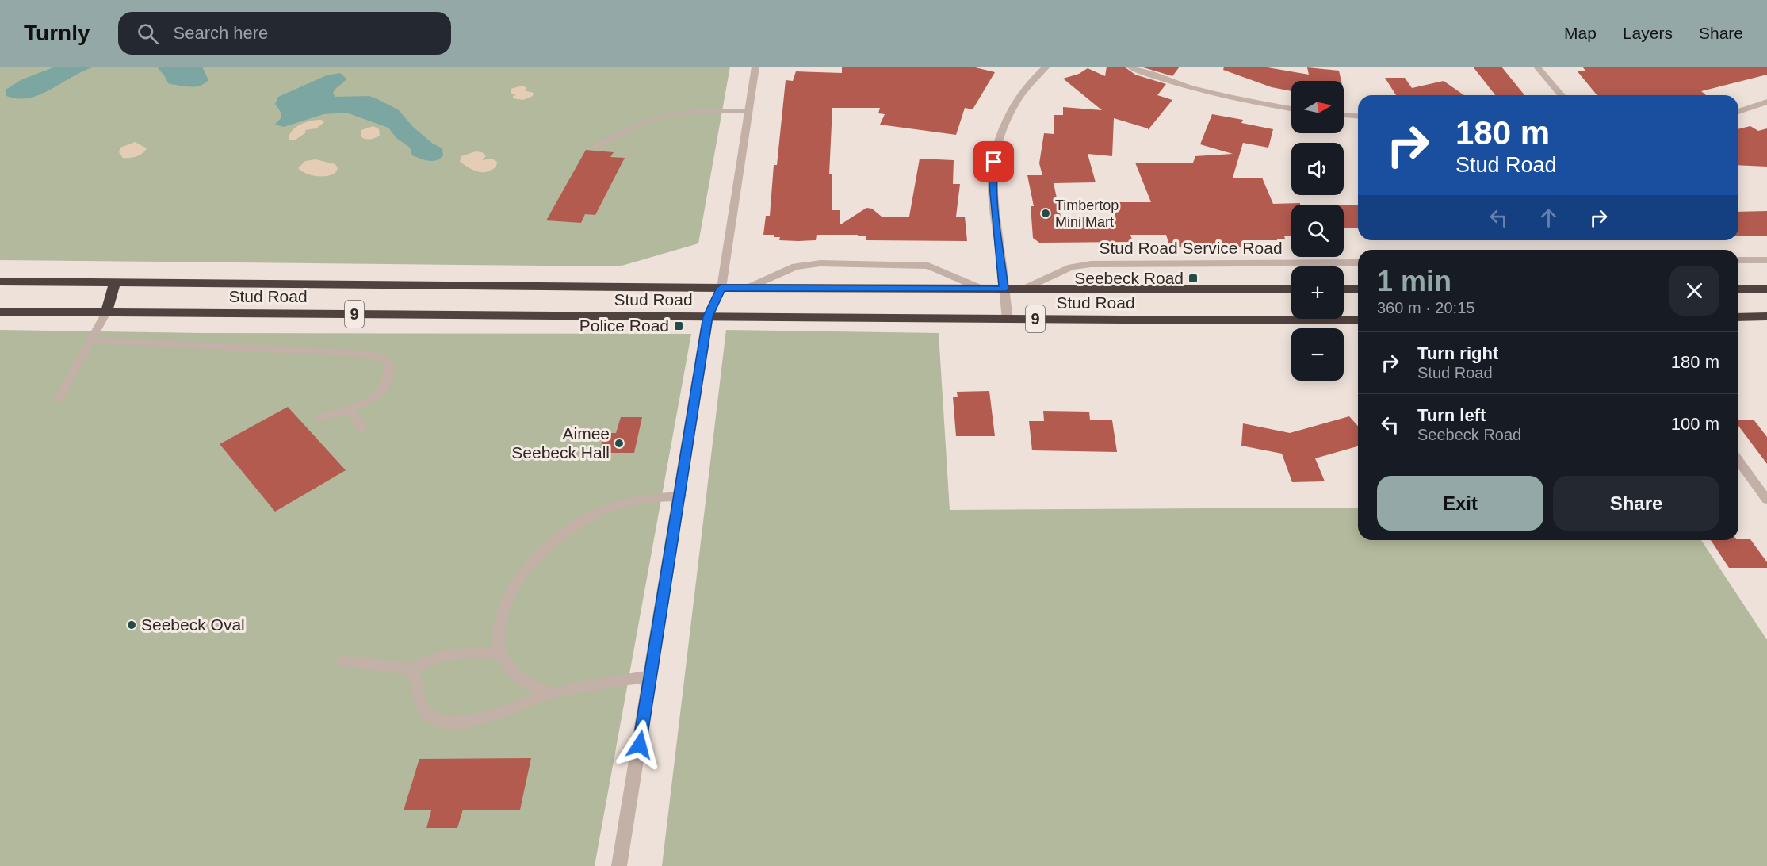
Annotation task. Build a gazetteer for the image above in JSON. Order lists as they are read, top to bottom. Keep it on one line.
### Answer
{"streets":{"highway":["Stud Road","9"],"street":["Stud Road Service Road"]},"crossings":[["Stud Road Service Road","Stud Road"]],"places":{"other":["Timbertop Mini Mart","Aimee Seebeck Hall","Seebeck Oval"],"transit":["Seebeck Road","Police Road"]},"north":"right","page":{"header":"Turnly","search":"Search here","nav":["Map","Layers","Share"],"map_buttons":["+","−"],"turn":["180 m","Stud Road"],"heading":["1 min","360 m · 20:15"],"list":[{"name":"Turn right","note":"Stud Road","value":"180 m"},{"name":"Turn left","note":"Seebeck Road","value":"100 m"}],"buttons":["Exit","Share"]}}
